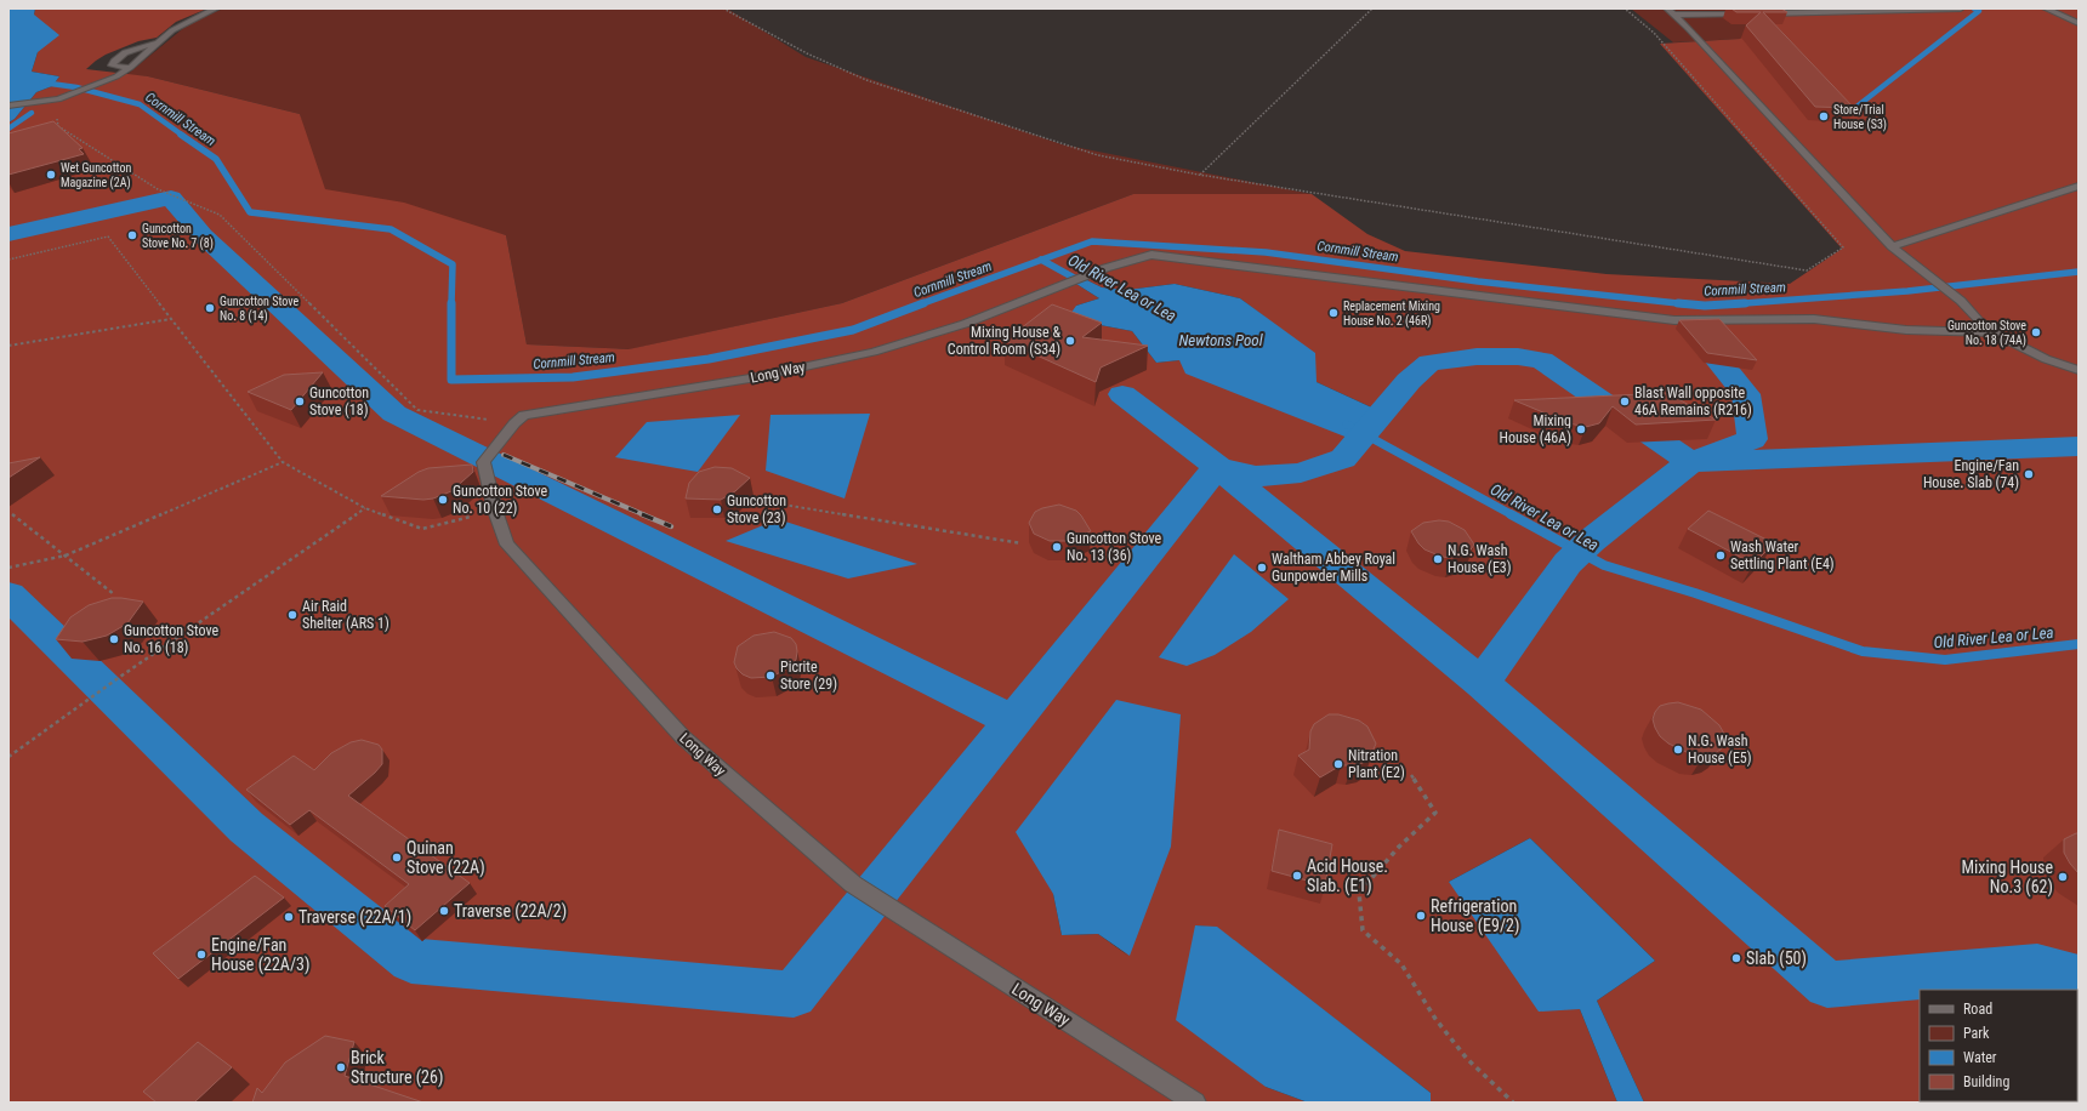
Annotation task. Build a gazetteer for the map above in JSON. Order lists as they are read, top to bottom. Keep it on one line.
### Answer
{"streets":{"street":["Long Way"]},"water":["Cornmill Stream","Old River Lea or Lea","Newtons Pool"],"places":["Store/Trial House (S3)","Wet Guncotton Magazine (2A)","Guncotton Stove No. 7 (8)","Guncotton Stove No. 8 (14)","Replacement Mixing House No. 2 (46R)","Guncotton Stove No. 18 (74A)","Mixing House & Control Room (S34)","Guncotton Stove (18)","Blast Wall opposite 46A Remains (R216)","Mixing House (46A)","Engine/Fan House. Slab (74)","Guncotton Stove No. 10 (22)","Guncotton Stove (23)","Guncotton Stove No. 13 (36)","Wash Water Settling Plant (E4)","N.G. Wash House (E3)","Waltham Abbey Royal Gunpowder Mills","Air Raid Shelter (ARS 1)","Guncotton Stove No. 16 (18)","Picrite Store (29)","N.G. Wash House (E5)","Nitration Plant (E2)","Quinan Stove (22A)","Acid House. Slab. (E1)","Mixing House No.3 (62)","Traverse (22A/2)","Refrigeration House (E9/2)","Traverse (22A/1)","Engine/Fan House (22A/3)","Slab (50)","Brick Structure (26)"],"legend":["Road","Park","Water","Building"]}
